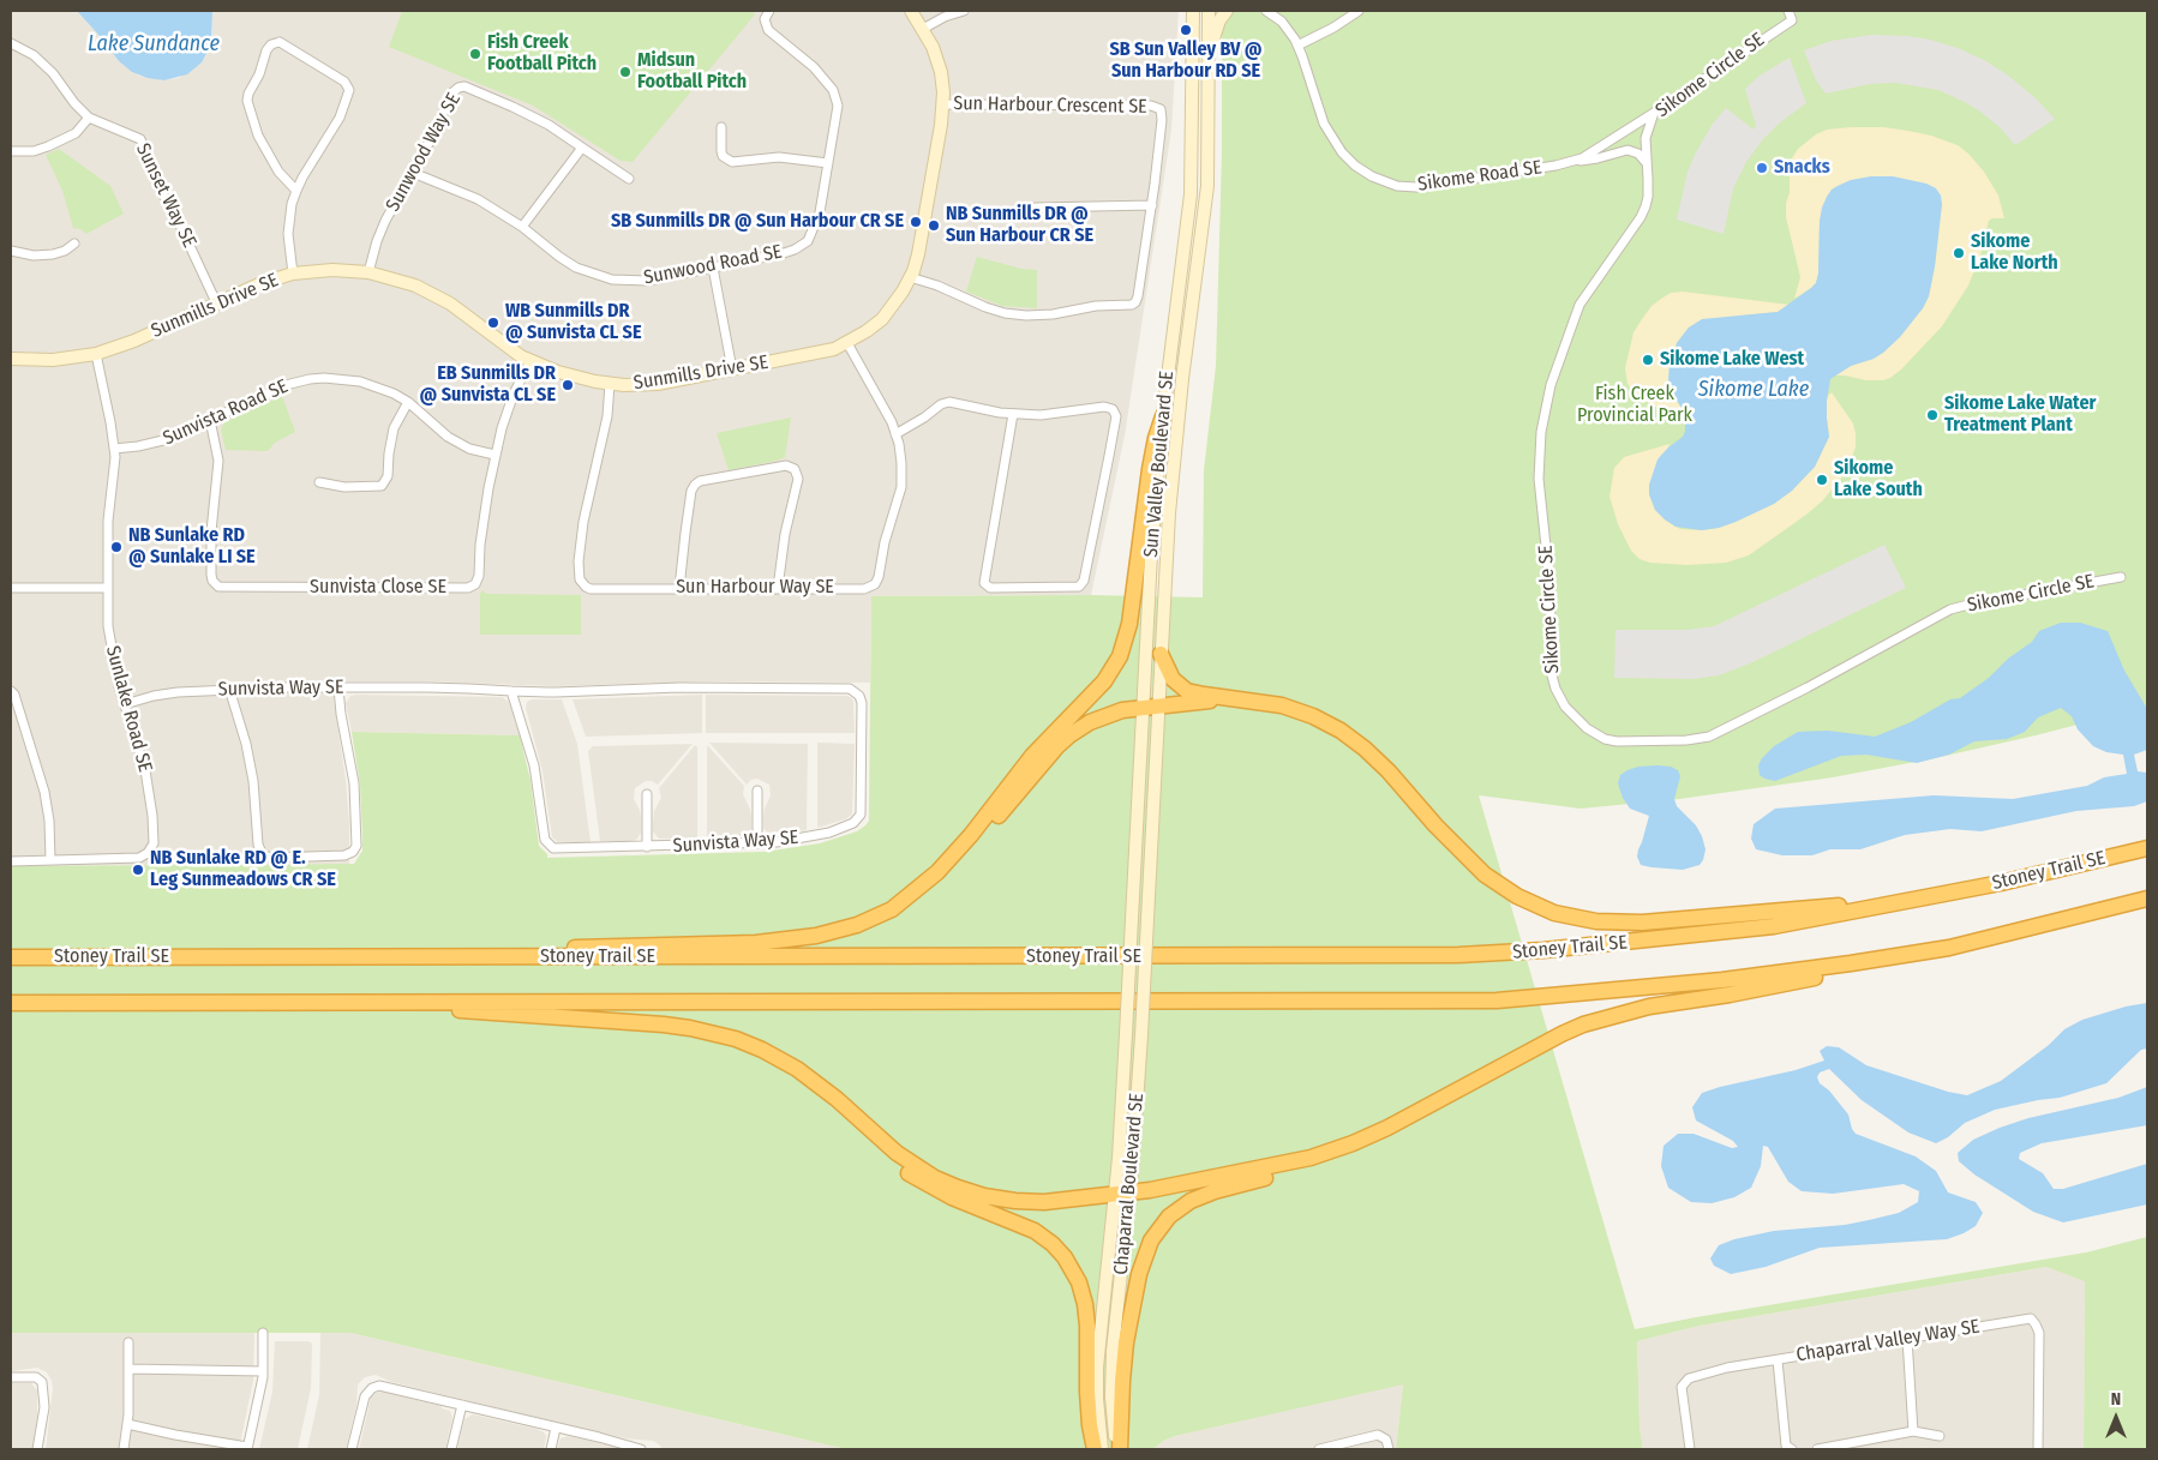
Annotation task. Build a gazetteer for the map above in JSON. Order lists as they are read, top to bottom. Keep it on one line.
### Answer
{"streets":{"highway":["Stoney Trail SE"],"main road":["Sunmills Drive SE","Sun Valley Boulevard SE","Chaparral Boulevard SE"],"street":["Sikome Circle SE","Sun Harbour Crescent SE","Sunwood Way SE","Sikome Road SE","Sunset Way SE","Sunwood Road SE","Sunvista Road SE","Sunvista Close SE","Sun Harbour Way SE","Sunvista Way SE","Sunlake Road SE","Chaparral Valley Way SE"]},"crossings":[["Sikome Circle SE","Sikome Road SE"],["Sun Harbour Crescent SE","Sunmills Drive SE"],["Sunwood Way SE","Sunwood Road SE"],["Sunwood Way SE","Sunmills Drive SE"],["Sunset Way SE","Sunmills Drive SE"],["Sunmills Drive SE","Sunvista Close SE"],["Sunmills Drive SE","Sun Harbour Way SE"],["Sunmills Drive SE","Sunlake Road SE"],["Sunvista Road SE","Sunvista Close SE"],["Sunvista Road SE","Sunlake Road SE"],["Sun Valley Boulevard SE","Chaparral Boulevard SE"],["Sunvista Way SE","Sunlake Road SE"]],"water":["Lake Sundance","Sikome Lake"],"parks":["Fish Creek Provincial Park"],"places":["SB Sun Valley BV @ Sun Harbour RD SE","Fish Creek Football Pitch","Midsun Football Pitch","Snacks","SB Sunmills DR @ Sun Harbour CR SE","NB Sunmills DR @ Sun Harbour CR SE","Sikome Lake North","WB Sunmills DR @ Sunvista CL SE","Sikome Lake West","EB Sunmills DR @ Sunvista CL SE","Sikome Lake Water Treatment Plant","Sikome Lake South","NB Sunlake RD @ Sunlake LI SE","NB Sunlake RD @ E. Leg Sunmeadows CR SE"],"north":"top"}
